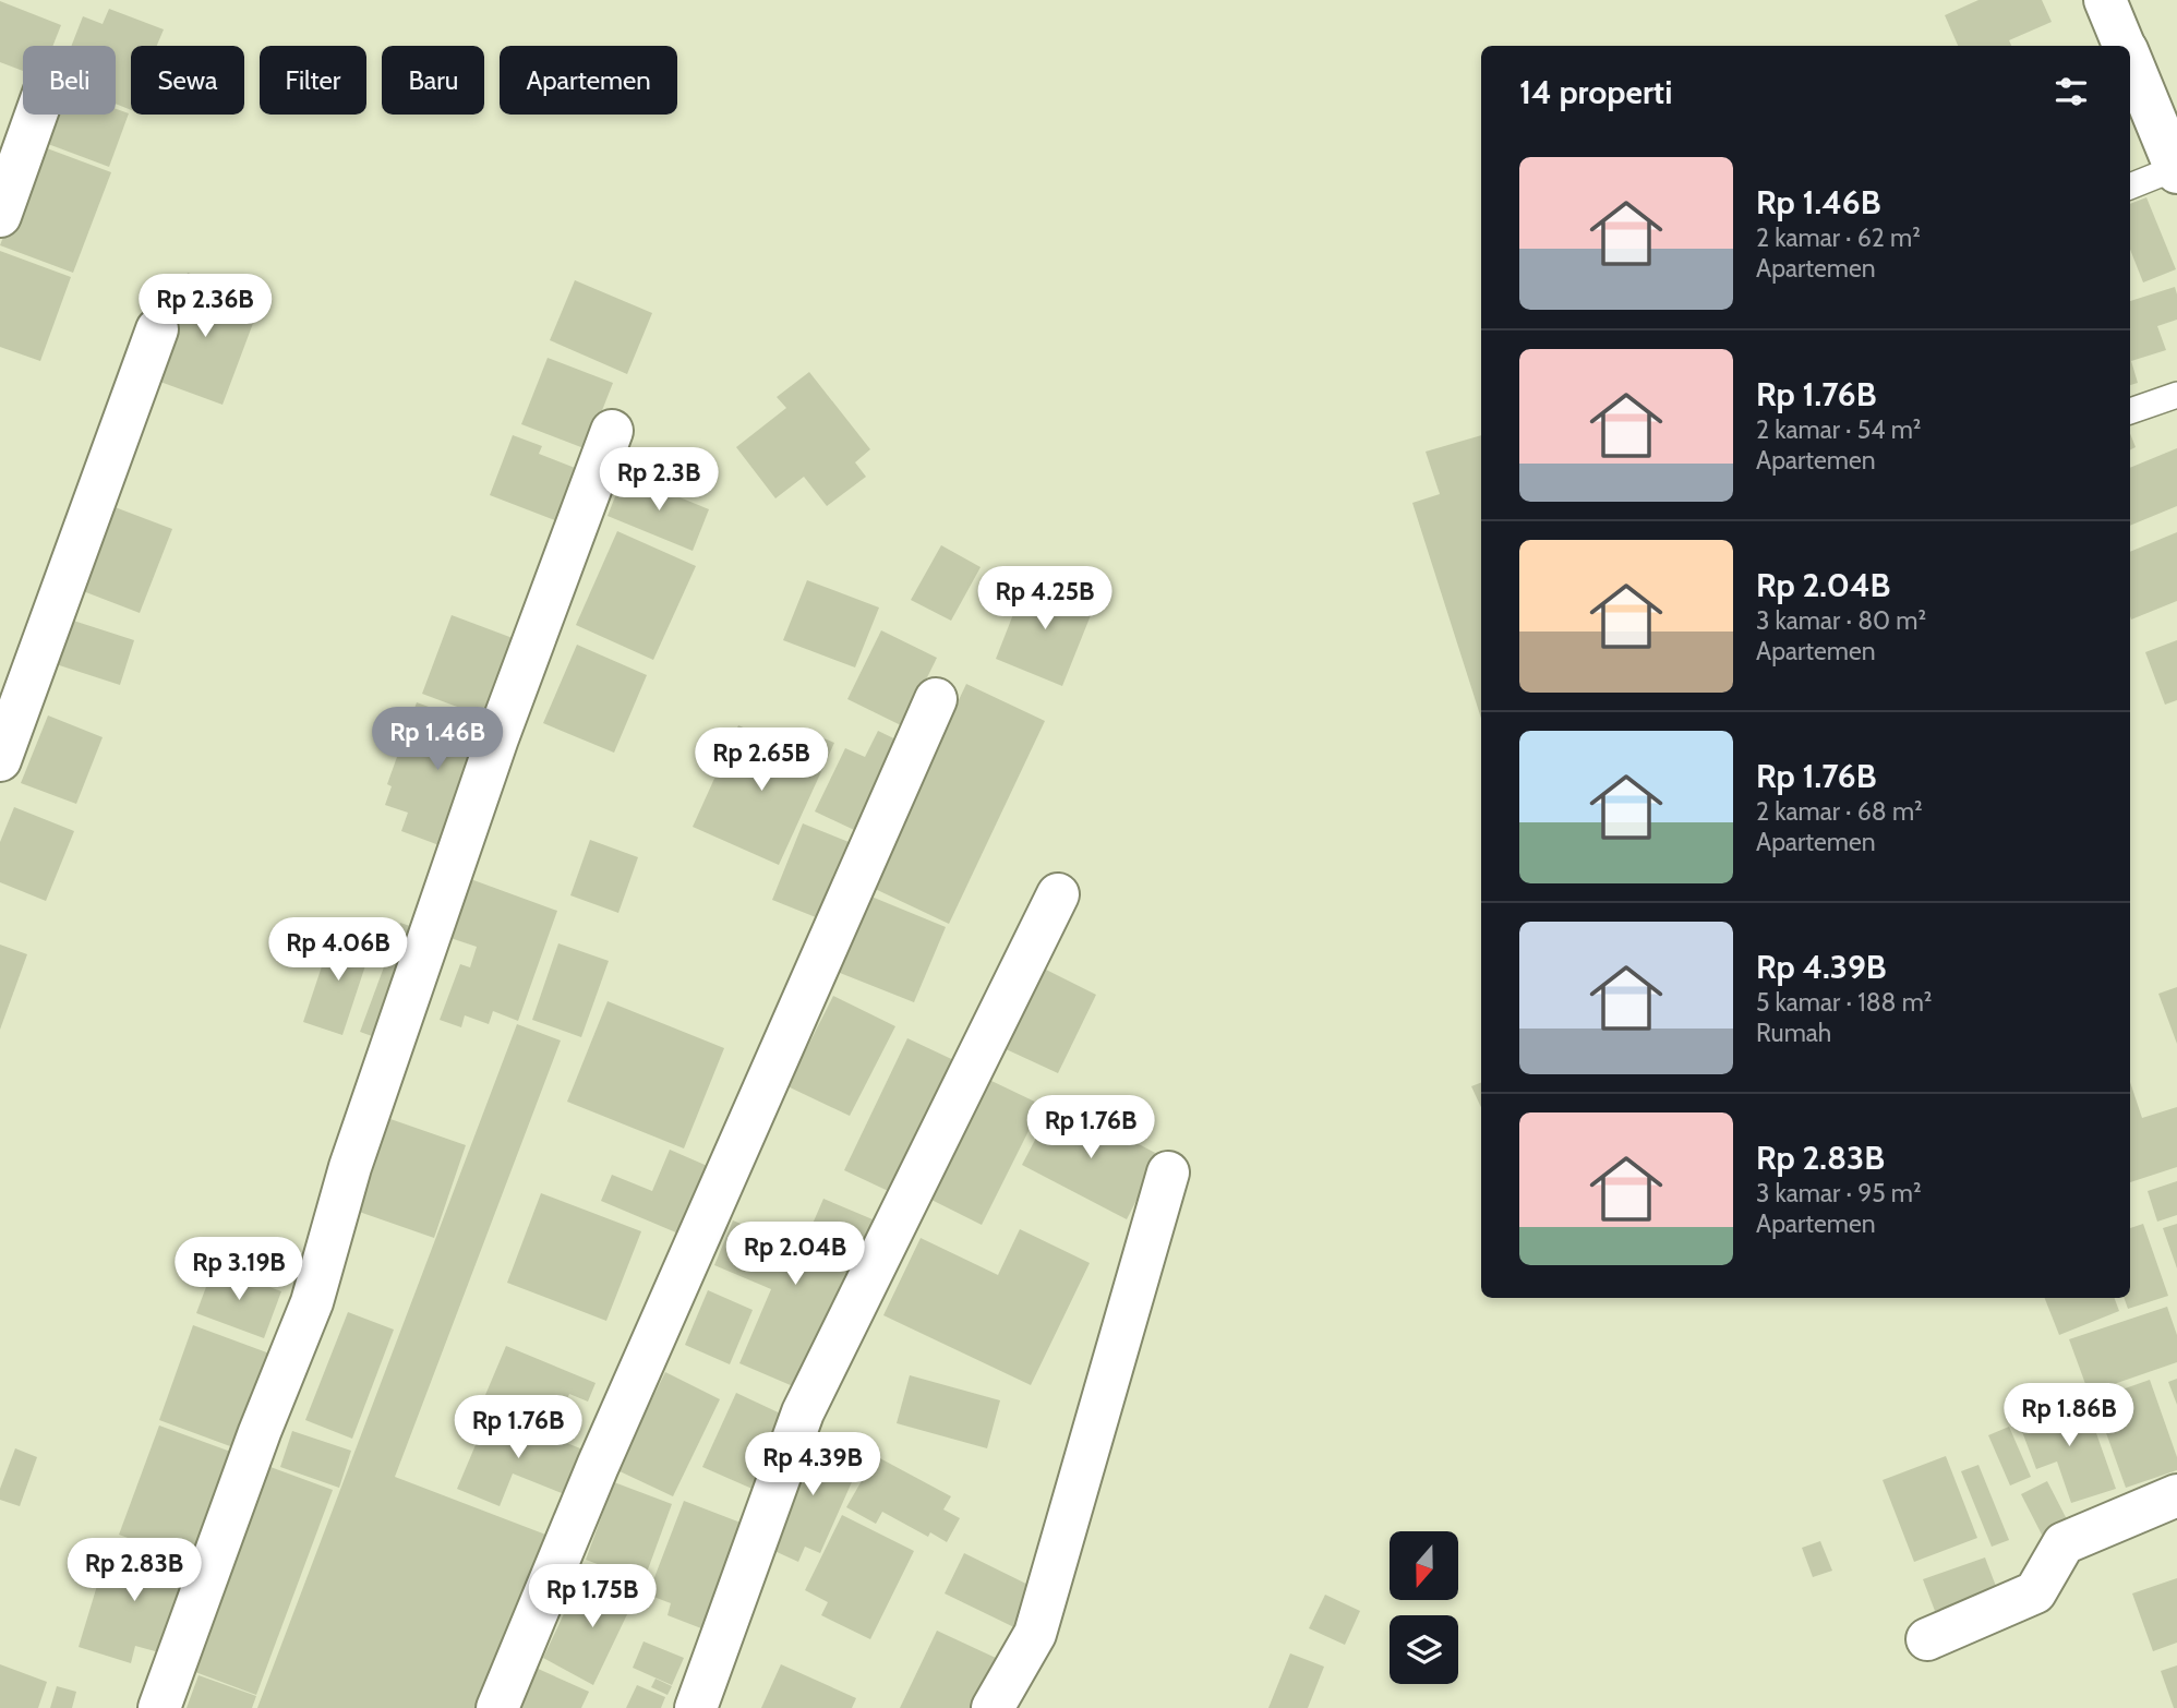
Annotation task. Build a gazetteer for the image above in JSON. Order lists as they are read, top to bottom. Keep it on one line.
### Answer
{"north":"bottom","page":{"chip":["Beli","Sewa","Filter","Baru","Apartemen"],"heading":"14 properti","list":[{"name":"Rp 1.46B","note":"2 kamar · 62 m² · Apartemen"},{"name":"Rp 1.76B","note":"2 kamar · 54 m² · Apartemen"},{"name":"Rp 2.04B","note":"3 kamar · 80 m² · Apartemen"},{"name":"Rp 1.76B","note":"2 kamar · 68 m² · Apartemen"},{"name":"Rp 4.39B","note":"5 kamar · 188 m² · Rumah"},{"name":"Rp 2.83B","note":"3 kamar · 95 m² · Apartemen"}],"price":["Rp 2.36B","Rp 2.3B","Rp 4.25B","Rp 1.46B","Rp 2.65B","Rp 4.06B","Rp 1.76B","Rp 2.04B","Rp 3.19B","Rp 1.86B","Rp 1.76B","Rp 4.39B","Rp 2.83B","Rp 1.75B"]}}
